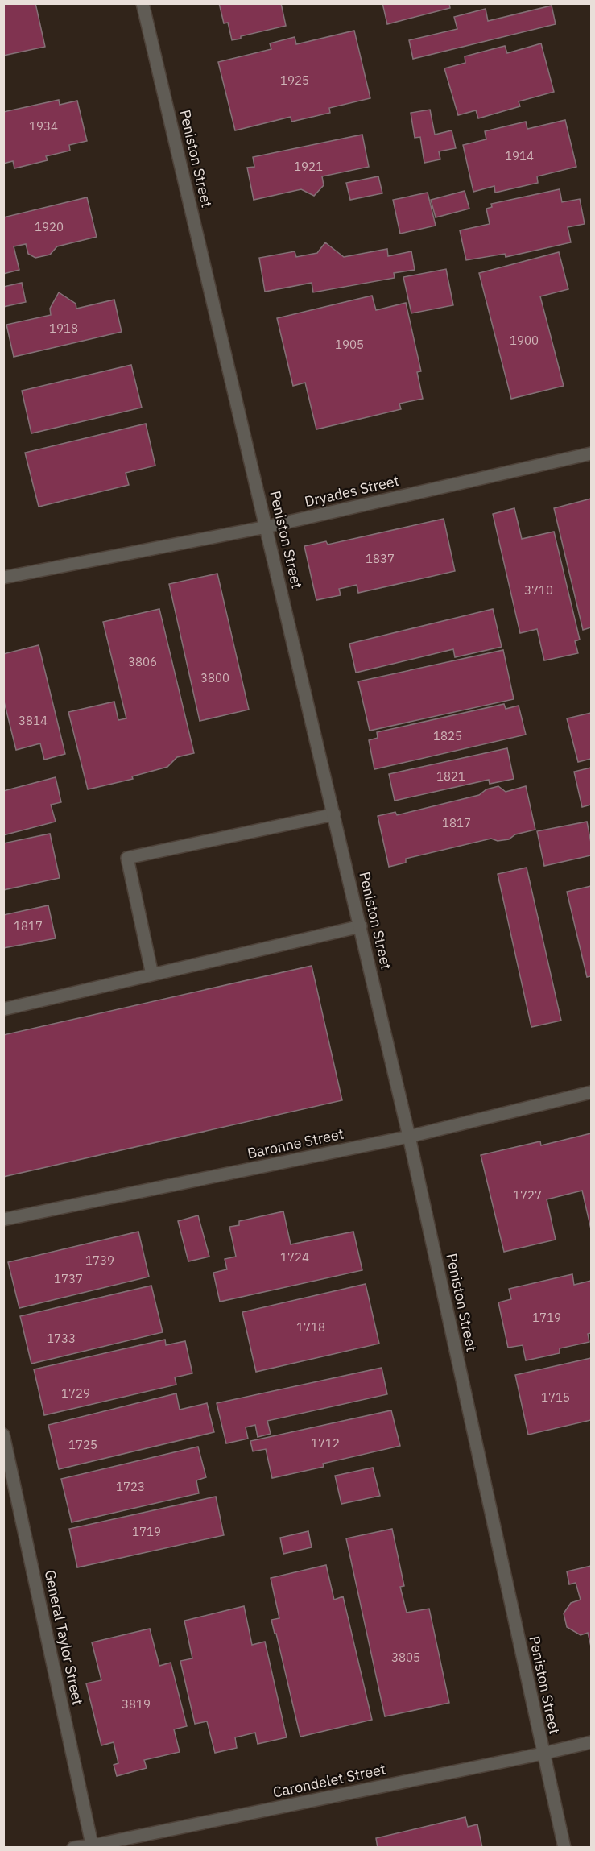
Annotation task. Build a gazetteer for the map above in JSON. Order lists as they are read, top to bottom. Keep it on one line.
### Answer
{"streets":{"street":["Peniston Street","Dryades Street","Baronne Street","General Taylor Street","Carondelet Street"]},"crossings":[["Peniston Street","Dryades Street"],["Peniston Street","Baronne Street"],["Peniston Street","Carondelet Street"],["General Taylor Street","Carondelet Street"]],"house_numbers":["1925","1934","1914","1921","1920","1918","1900","1905","1837","3710","3806","3800","3814","1825","1821","1817","1817","1727","1724","1739","1737","1719","1718","1733","1729","1715","1712","1725","1723","1719","3805","3819"]}
